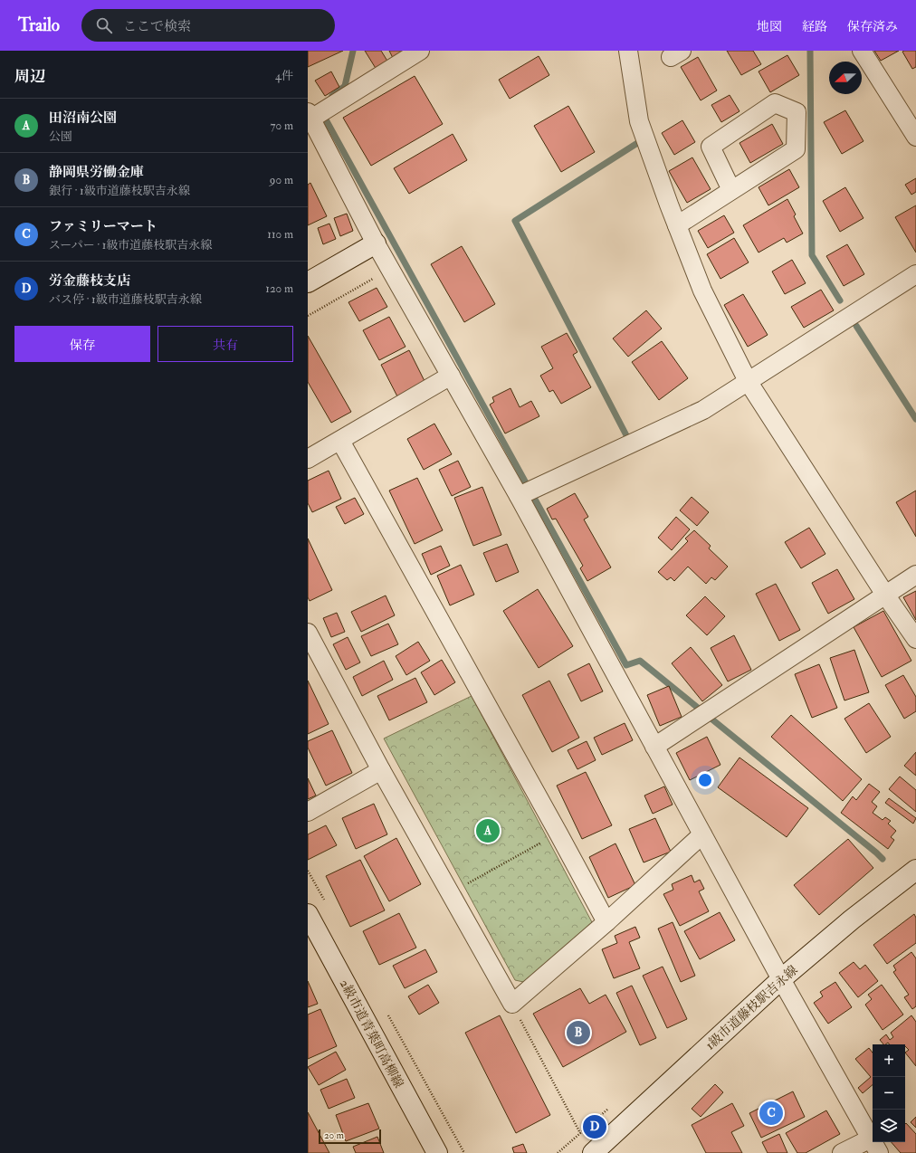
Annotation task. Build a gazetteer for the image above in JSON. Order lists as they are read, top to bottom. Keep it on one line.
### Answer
{"streets":{"street":["1級市道藤枝駅吉永線","2級市道青葉町高柳線"]},"scale_bar":"20 m","north":"left","page":{"header":"Trailo","search":"ここで検索","nav":["地図","経路","保存済み"],"heading":["周辺","4件"],"list":[{"mark":"A","name":"田沼南公園","note":"公園","value":"70 m"},{"mark":"B","name":"静岡県労働金庫","note":"銀行 · 1級市道藤枝駅吉永線","value":"90 m"},{"mark":"C","name":"ファミリーマート","note":"スーパー · 1級市道藤枝駅吉永線","value":"110 m"},{"mark":"D","name":"労金藤枝支店","note":"バス停 · 1級市道藤枝駅吉永線","value":"120 m"}],"buttons":["保存","共有"],"pins":["A","B","C","D"],"map_buttons":["+","−"],"scale":"20 m"}}
